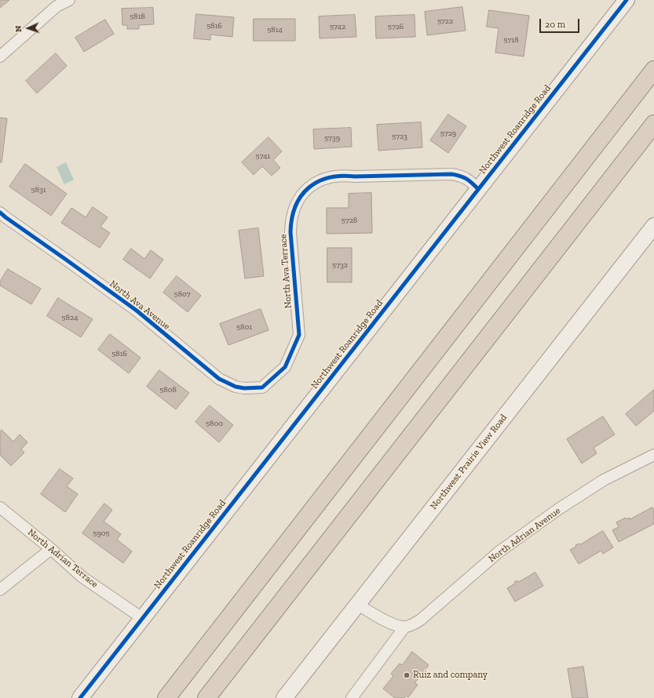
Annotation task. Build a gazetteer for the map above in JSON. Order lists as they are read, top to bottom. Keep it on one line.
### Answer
{"streets":{"street":["Northwest Roanridge Road","North Ava Terrace","North Ava Avenue","Northwest Prairie View Road","North Adrian Avenue","North Adrian Terrace"]},"crossings":[["Northwest Roanridge Road","North Ava Terrace"],["Northwest Roanridge Road","North Adrian Terrace"],["North Ava Terrace","North Ava Avenue"]],"places":["Ruiz and company"],"house_numbers":["5818","5722","5816","5742","5726","5814","5718","5729","5723","5739","5741","5831","5728","5732","5807","5824","5801","5816","5808","5800","5905"],"scale_bar":"20 m","north":"left"}
